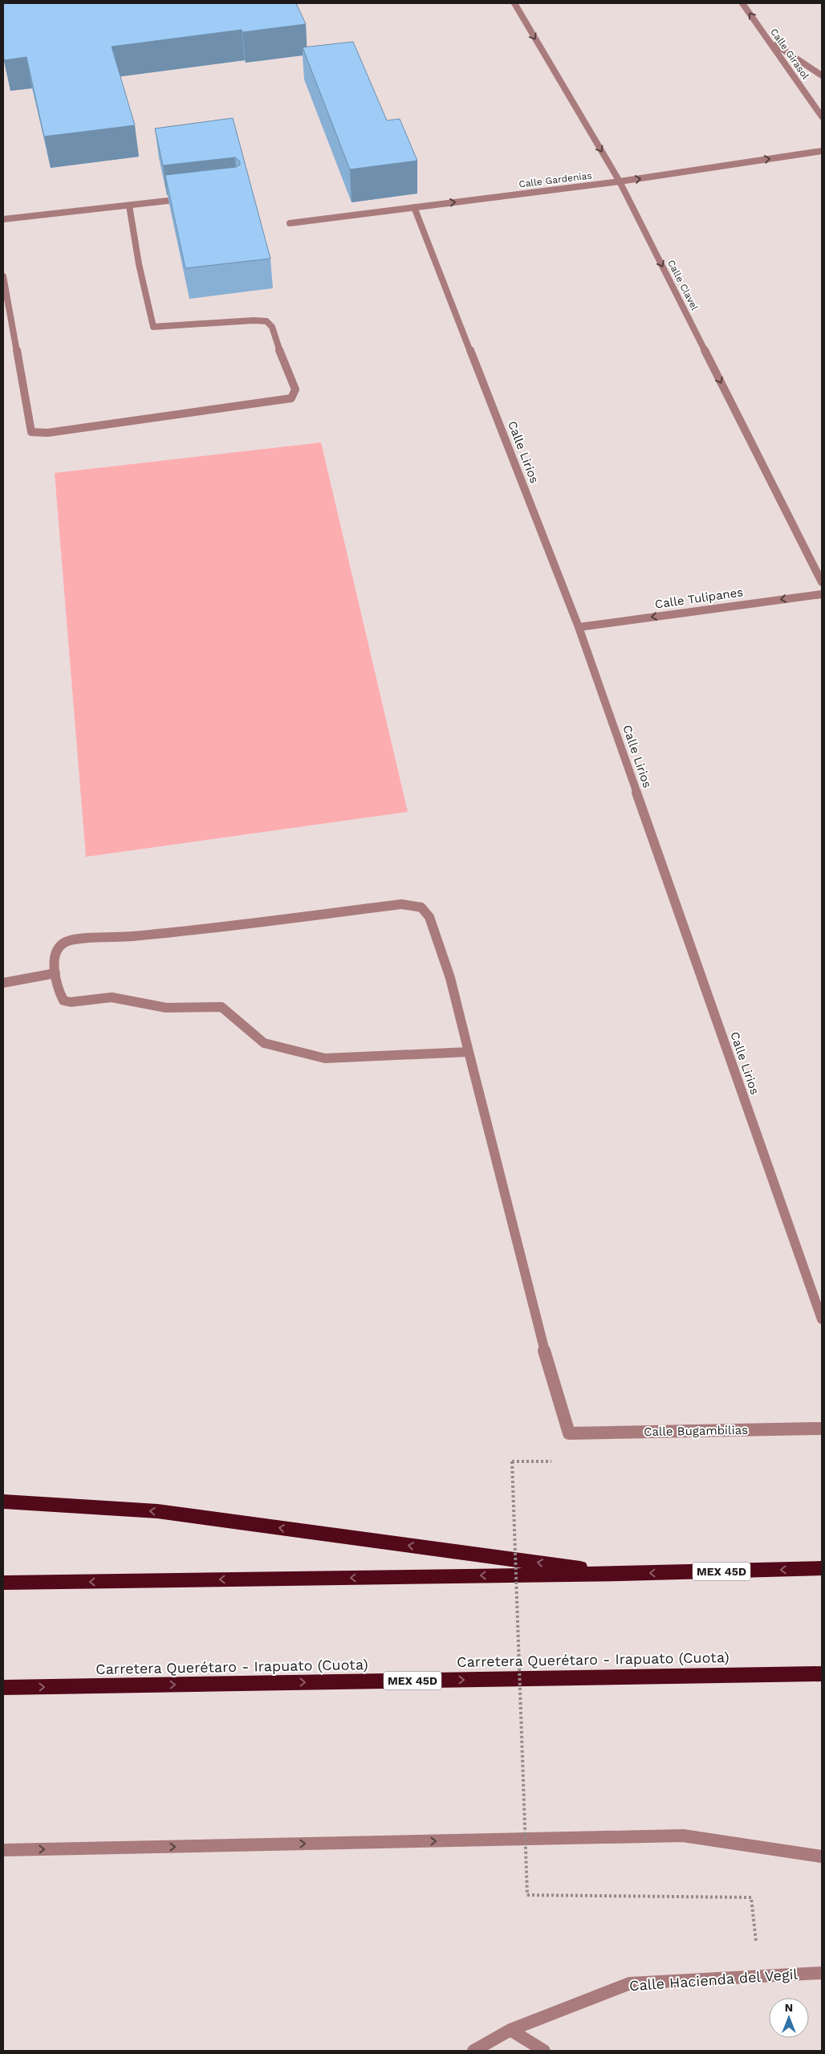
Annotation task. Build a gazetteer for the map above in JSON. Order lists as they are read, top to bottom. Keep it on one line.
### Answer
{"streets":{"highway":["MEX 45D","Carretera Querétaro - Irapuato (Cuota)"],"street":["Calle Girasol","Calle Gardenias","Calle Clavel","Calle Lirios","Calle Tulipanes","Calle Bugambilias","Calle Hacienda del Vegil"]},"crossings":[["Calle Gardenias","Calle Clavel"],["Calle Gardenias","Calle Lirios"],["Calle Lirios","Calle Tulipanes"]],"one_way":["Calle Gardenias","Calle Clavel","Calle Tulipanes"],"north":"top"}
